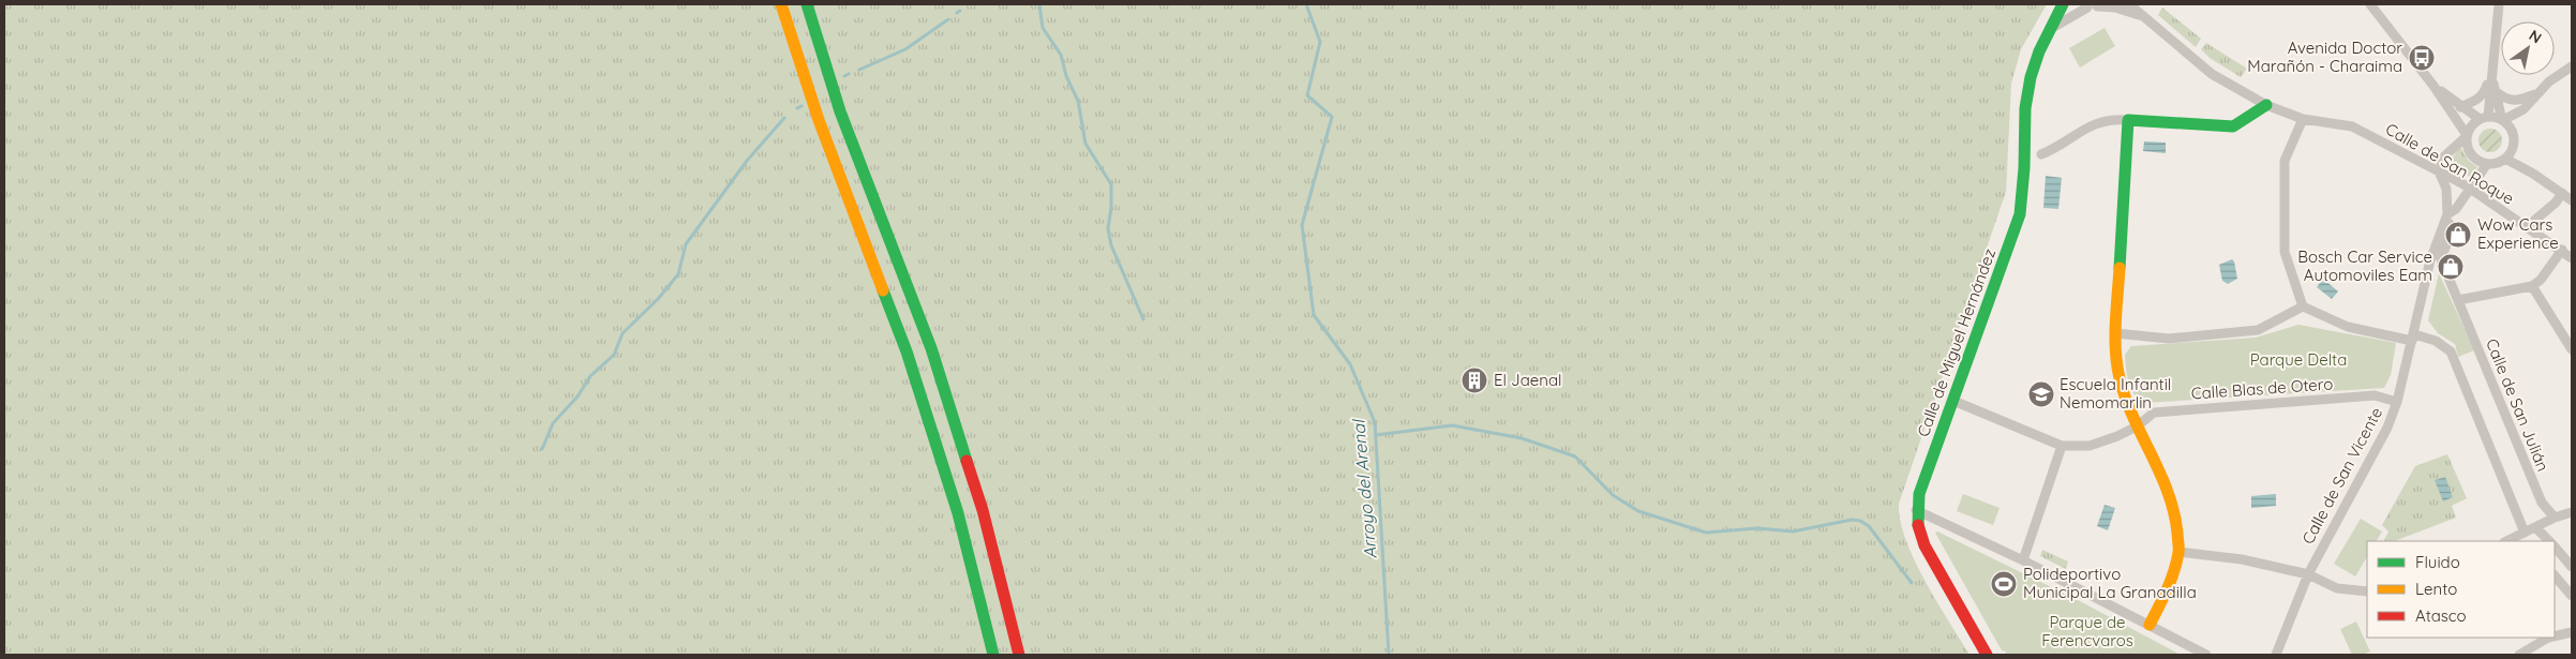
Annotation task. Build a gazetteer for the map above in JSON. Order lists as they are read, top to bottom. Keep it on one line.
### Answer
{"streets":{"main road":["Calle de Miguel Hernández"],"street":["Calle de San Roque","Calle Blas de Otero","Calle de San Julián","Calle de San Vicente"]},"crossings":[["Calle de San Roque","Calle de San Vicente"],["Calle de Miguel Hernández","Calle Blas de Otero"],["Calle Blas de Otero","Calle de San Vicente"],["Calle de San Julián","Calle de San Vicente"]],"water":["Arroyo del Arenal"],"parks":["Parque Delta","Parque de Ferencvaros"],"places":{"bus stop":["Avenida Doctor Marañón - Charaima"],"shop":["Wow Cars Experience","Bosch Car Service Automoviles Eam"],"building":["El Jaenal"],"school or university":["Escuela Infantil Nemomarlin"],"sports":["Polideportivo Municipal La Granadilla"]},"legend":["Fluido","Lento","Atasco"],"north":"top right"}
